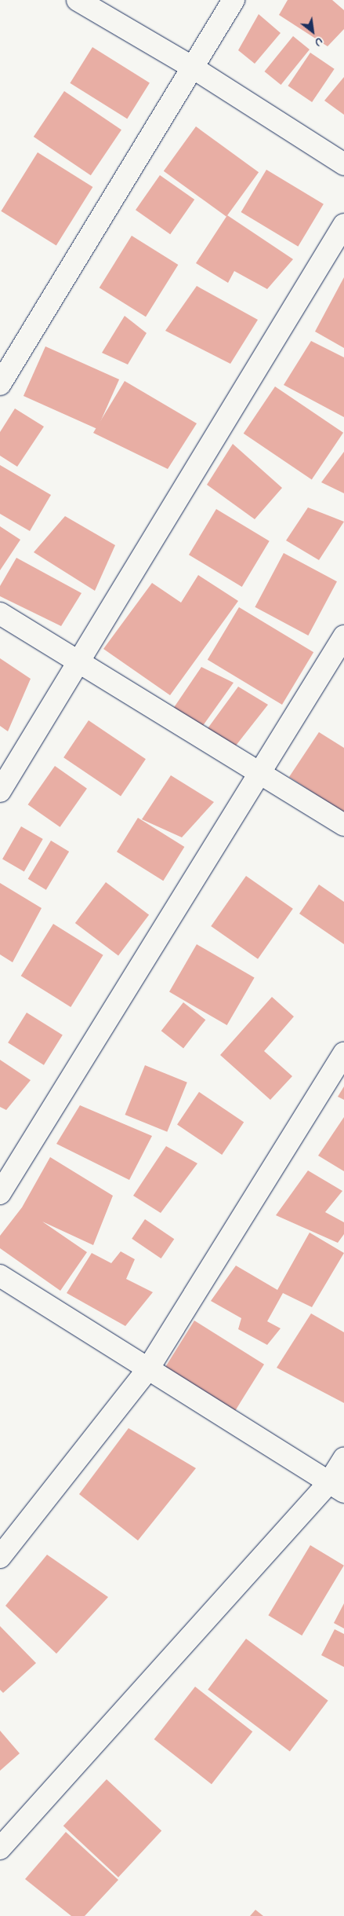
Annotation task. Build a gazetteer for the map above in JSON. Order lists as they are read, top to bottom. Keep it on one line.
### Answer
{"north":"bottom right"}
